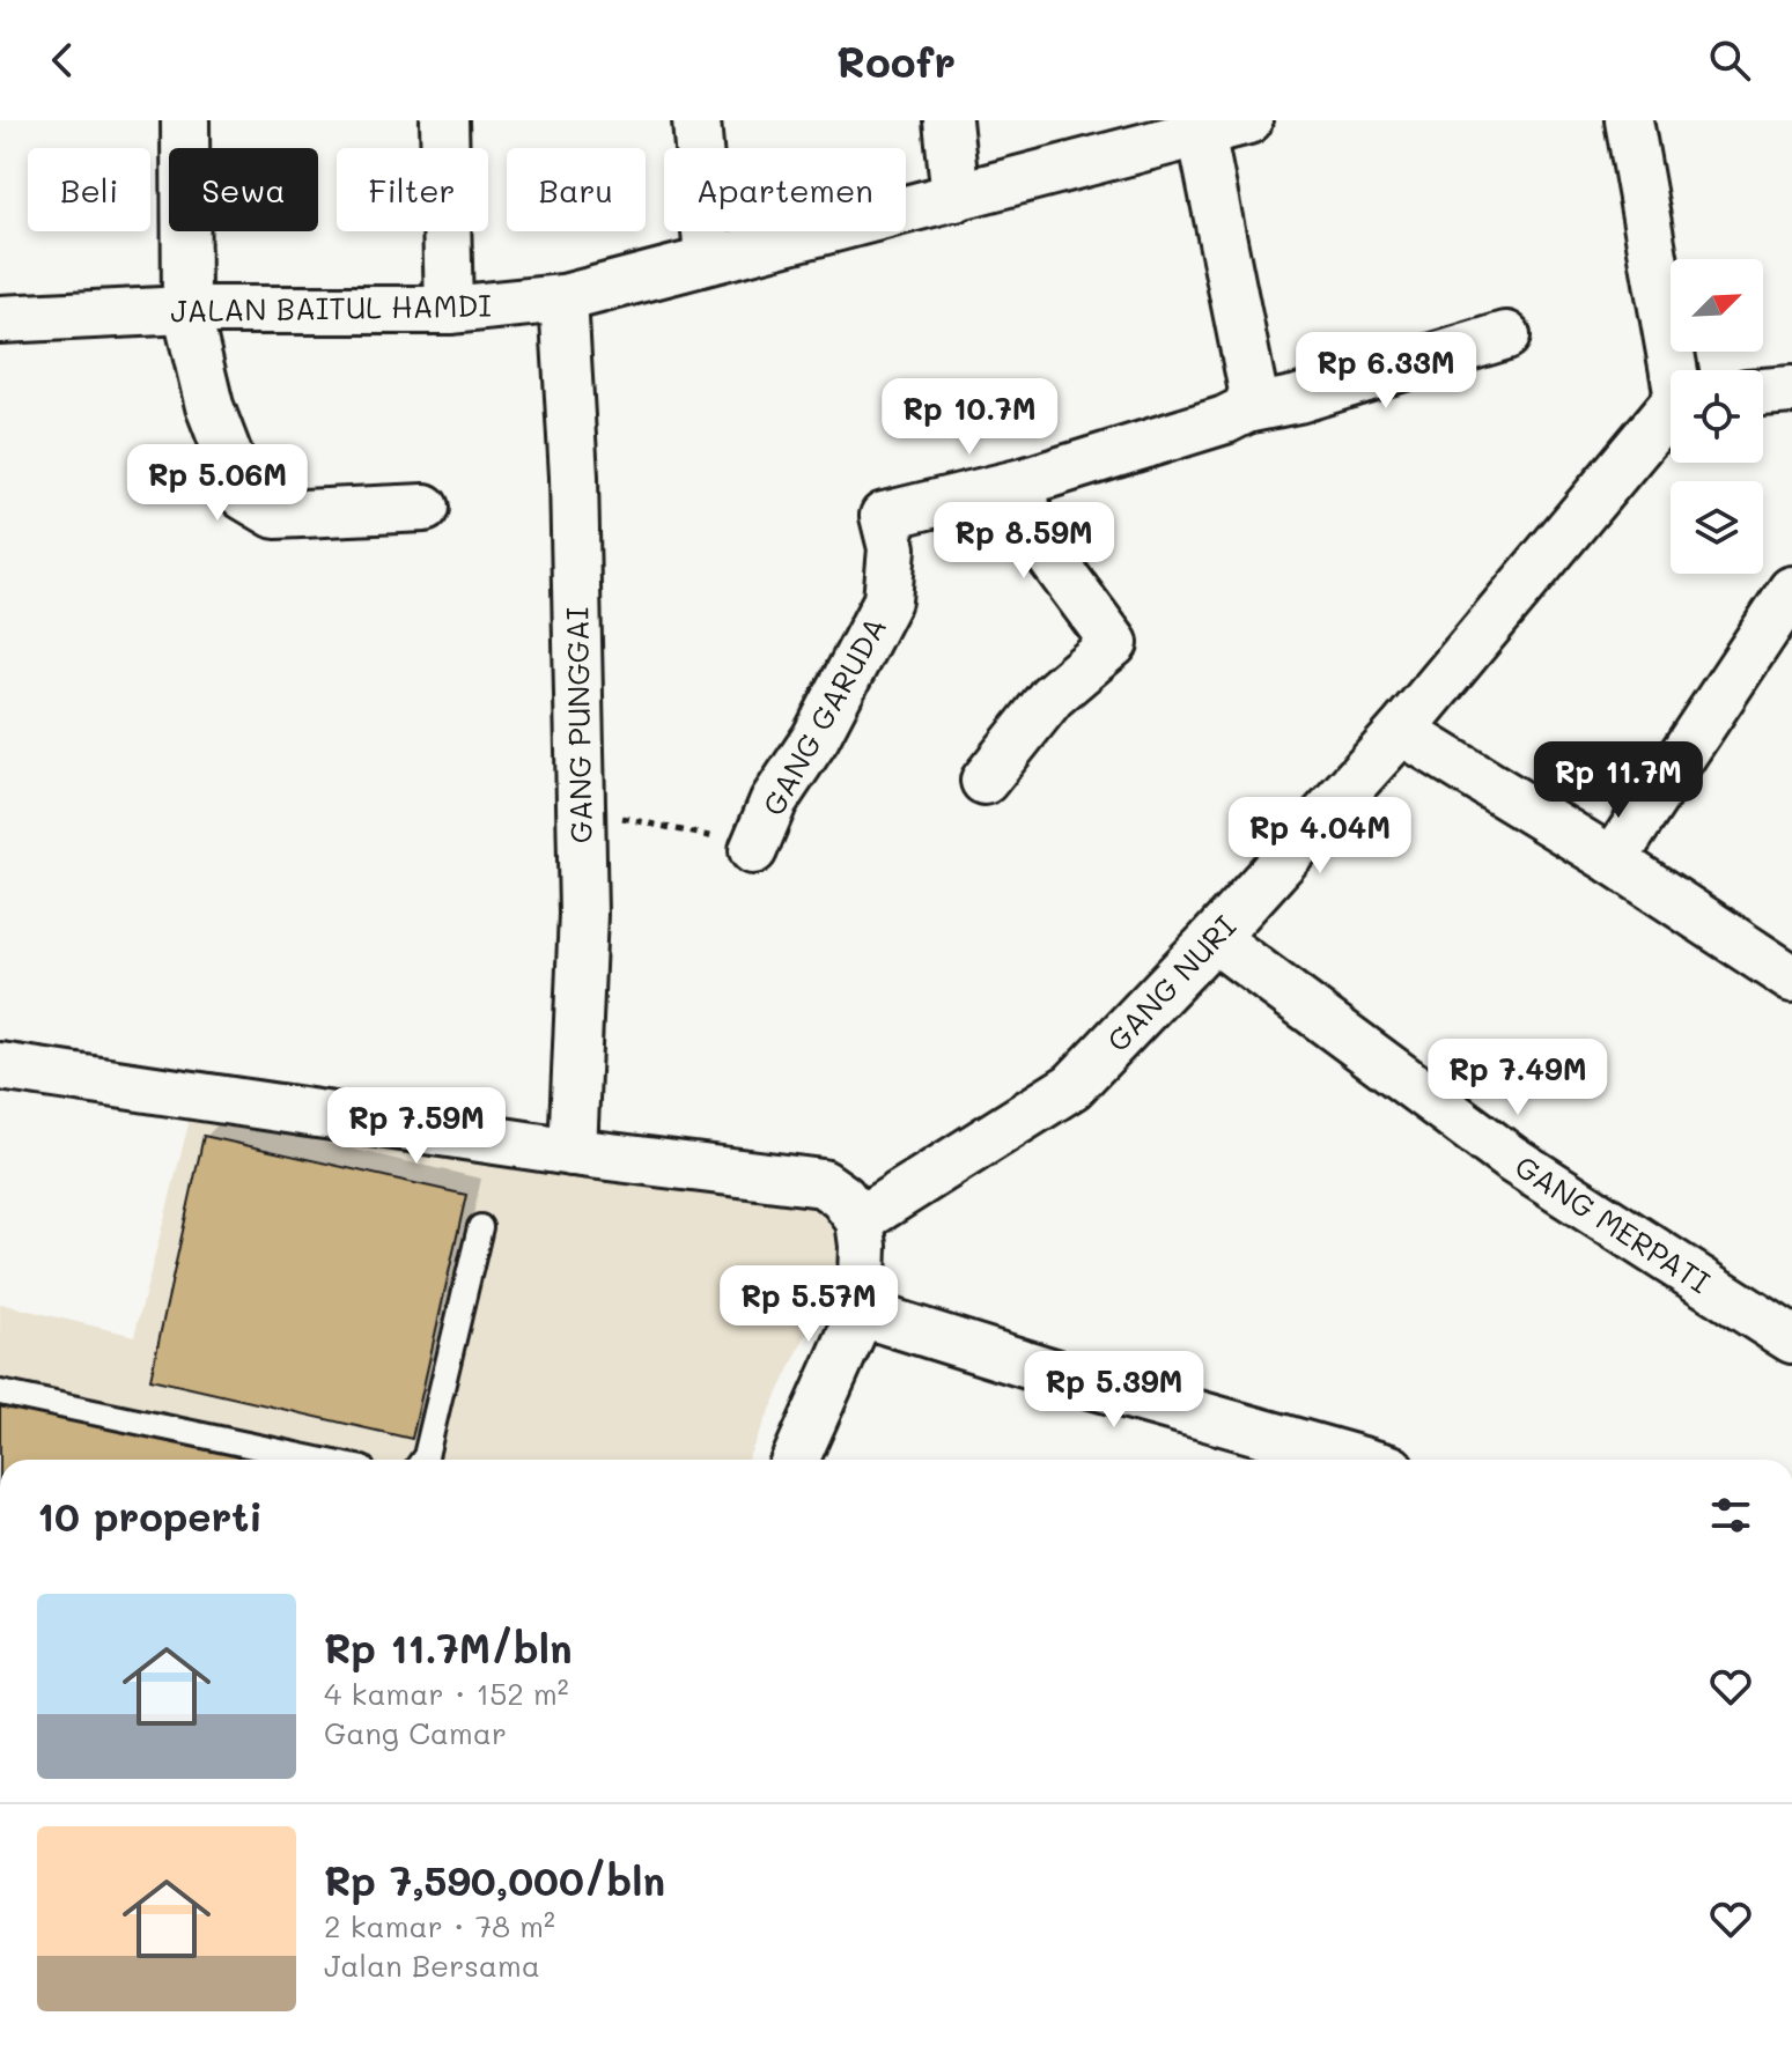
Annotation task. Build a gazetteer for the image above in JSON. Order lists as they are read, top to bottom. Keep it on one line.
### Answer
{"streets":{"street":["JALAN BAITUL HAMDI","GANG GARUDA","GANG PUNGGAI","GANG NURI","GANG MERPATI"]},"crossings":[["JALAN BAITUL HAMDI","GANG PUNGGAI"],["GANG NURI","GANG MERPATI"]],"north":"top right","page":{"header":"Roofr","chip":["Beli","Sewa","Filter","Baru","Apartemen"],"price":["Rp 6.33M","Rp 10.7M","Rp 5.06M","Rp 8.59M","Rp 11.7M","Rp 4.04M","Rp 7.49M","Rp 7.59M","Rp 5.57M","Rp 5.39M"],"heading":"10 properti","list":[{"name":"Rp 11.7M/bln","note":"4 kamar · 152 m² · Gang Camar"},{"name":"Rp 7,590,000/bln","note":"2 kamar · 78 m² · Jalan Bersama"}]}}
